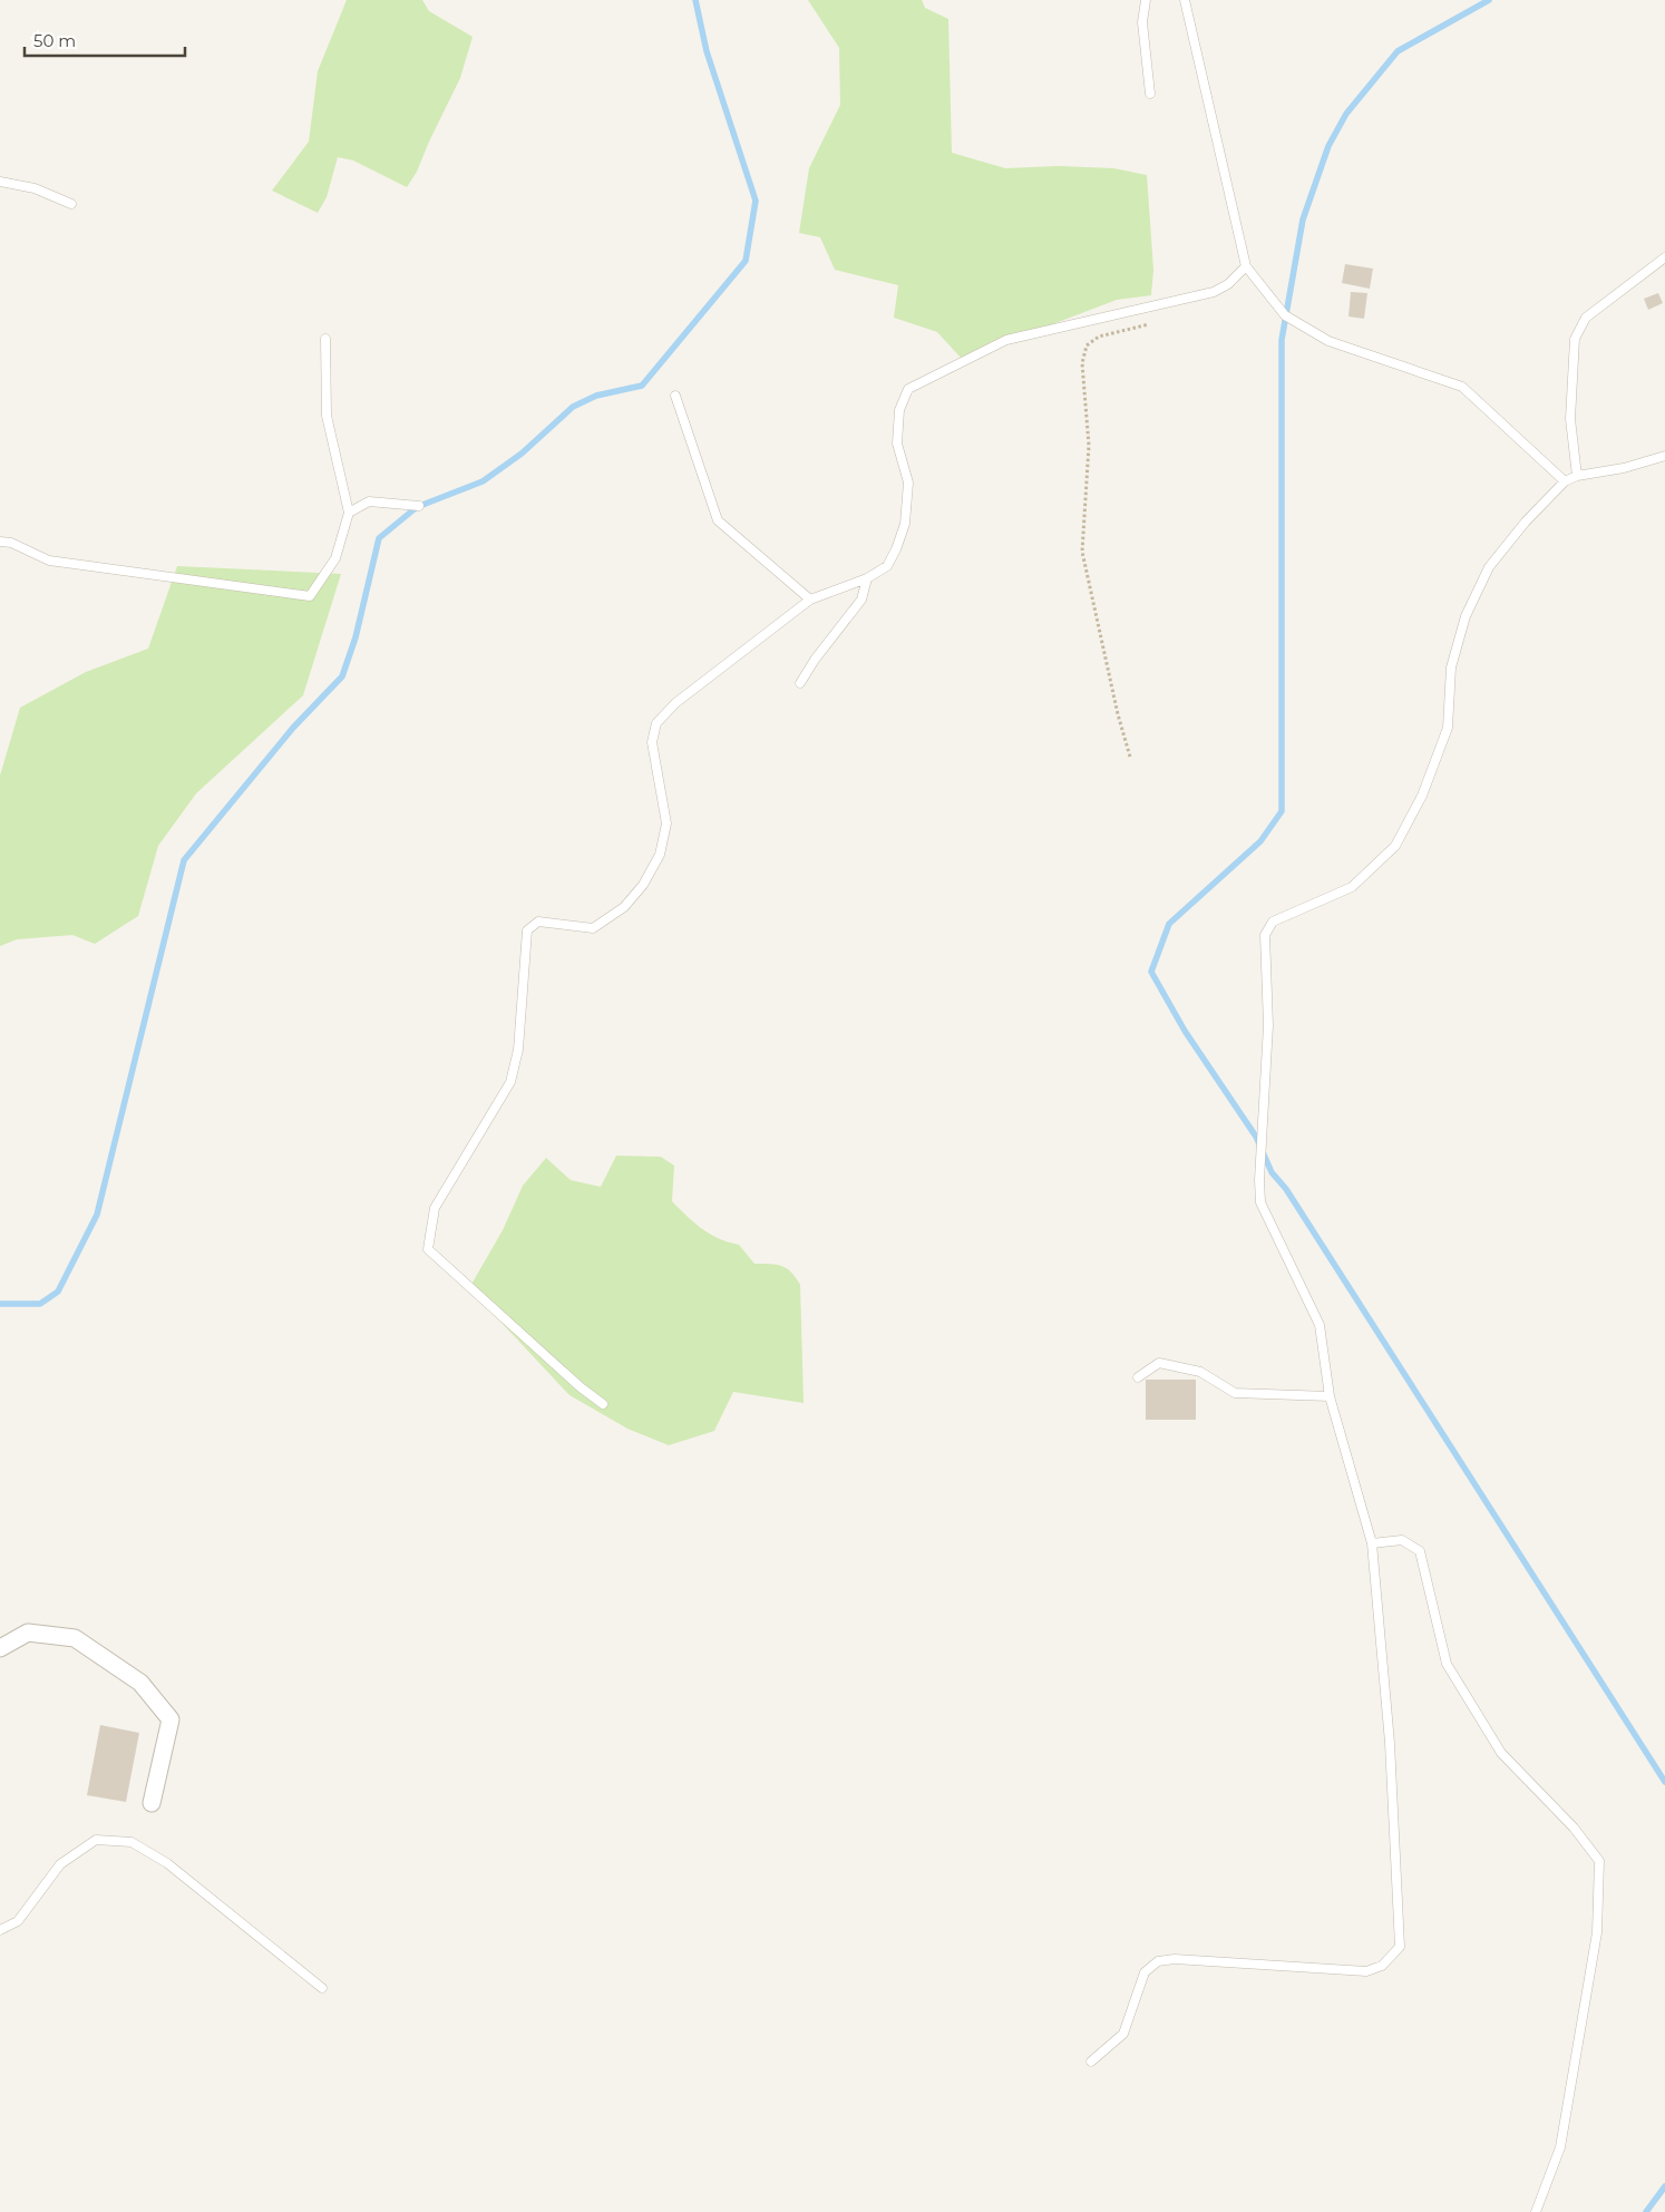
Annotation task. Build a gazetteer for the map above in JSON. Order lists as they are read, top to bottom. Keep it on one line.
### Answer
{"scale_bar":"50 m"}
